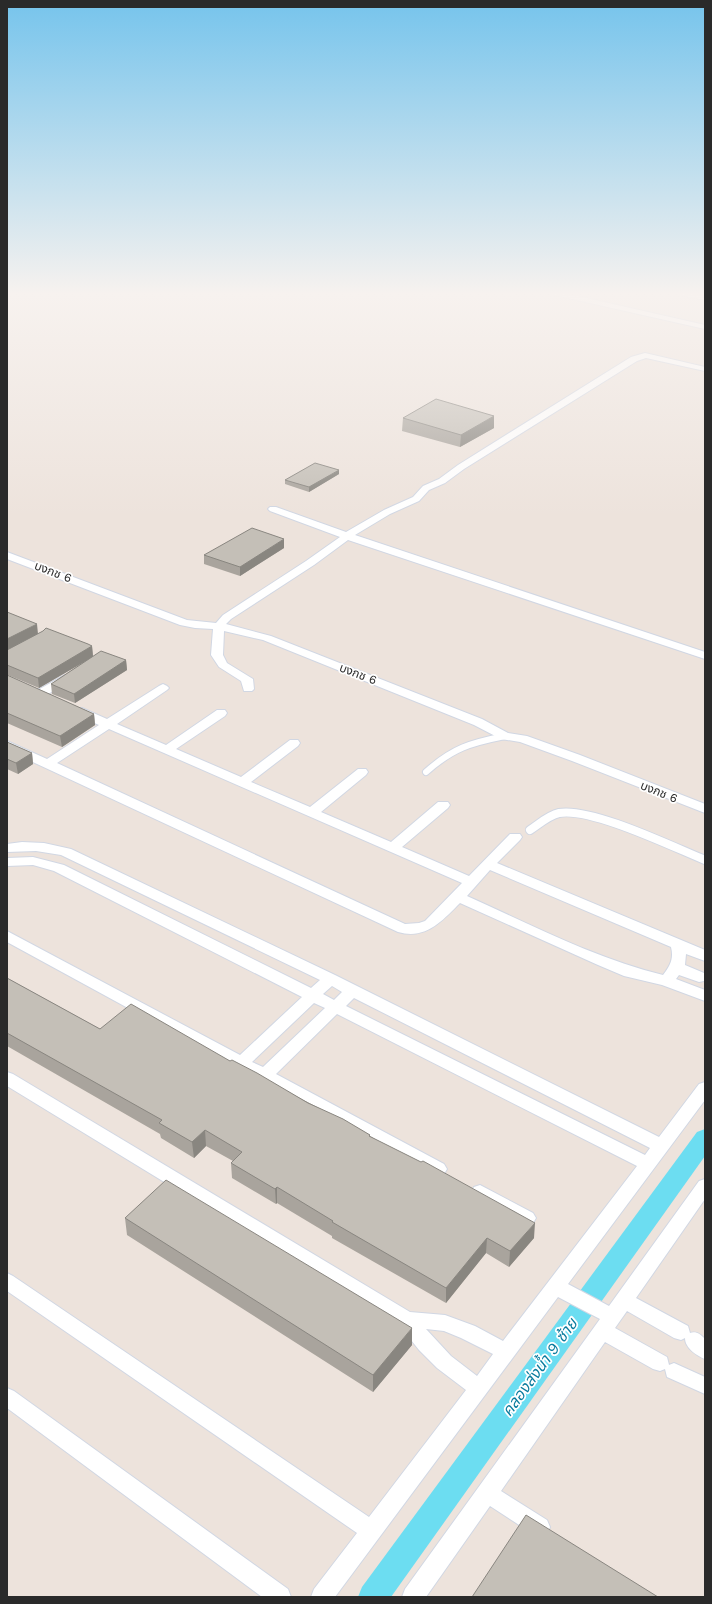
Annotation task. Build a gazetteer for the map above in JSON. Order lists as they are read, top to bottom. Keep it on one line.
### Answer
{"streets":{"street":["บงกช 6"]},"water":["คลองส่งน้ำ 9 ซ้าย"]}
